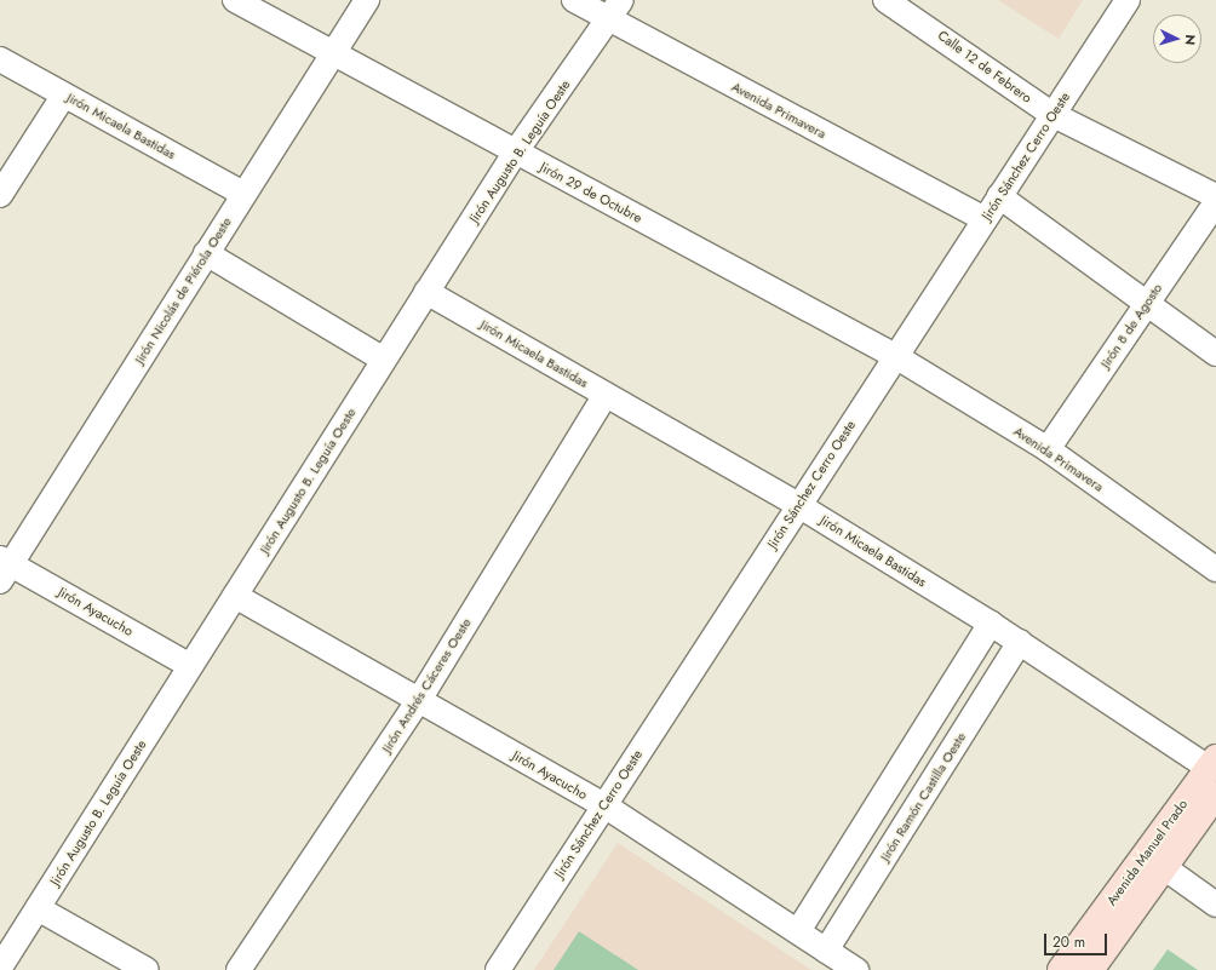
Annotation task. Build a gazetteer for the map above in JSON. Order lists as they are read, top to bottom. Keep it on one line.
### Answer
{"streets":{"main road":["Avenida Manuel Prado"],"street":["Calle 12 de Febrero","Avenida Primavera","Jirón Micaela Bastidas","Jirón Augusto B. Leguía Oeste","Jirón Sánchez Cerro Oeste","Jirón 29 de Octubre","Jirón Nicolás de Piérola Oeste","Jirón 8 de Agosto","Jirón Ayacucho","Jirón Andrés Cáceres Oeste","Jirón Ramón Castilla Oeste"]},"crossings":[["Calle 12 de Febrero","Jirón Sánchez Cerro Oeste"],["Avenida Primavera","Jirón Augusto B. Leguía Oeste"],["Avenida Primavera","Jirón Sánchez Cerro Oeste"],["Avenida Primavera","Jirón 29 de Octubre"],["Avenida Primavera","Jirón 8 de Agosto"],["Jirón Micaela Bastidas","Jirón Augusto B. Leguía Oeste"],["Jirón Micaela Bastidas","Jirón Sánchez Cerro Oeste"],["Jirón Micaela Bastidas","Jirón Nicolás de Piérola Oeste"],["Jirón Micaela Bastidas","Jirón Andrés Cáceres Oeste"],["Jirón Micaela Bastidas","Jirón Ramón Castilla Oeste"],["Jirón Micaela Bastidas","Avenida Manuel Prado"],["Jirón Augusto B. Leguía Oeste","Jirón 29 de Octubre"],["Jirón Augusto B. Leguía Oeste","Jirón Ayacucho"],["Jirón Sánchez Cerro Oeste","Jirón 29 de Octubre"],["Jirón Sánchez Cerro Oeste","Jirón Ayacucho"],["Jirón 29 de Octubre","Jirón Nicolás de Piérola Oeste"],["Jirón Nicolás de Piérola Oeste","Jirón Ayacucho"],["Jirón Ayacucho","Jirón Andrés Cáceres Oeste"],["Jirón Ayacucho","Jirón Ramón Castilla Oeste"]],"scale_bar":"20 m","north":"right"}
